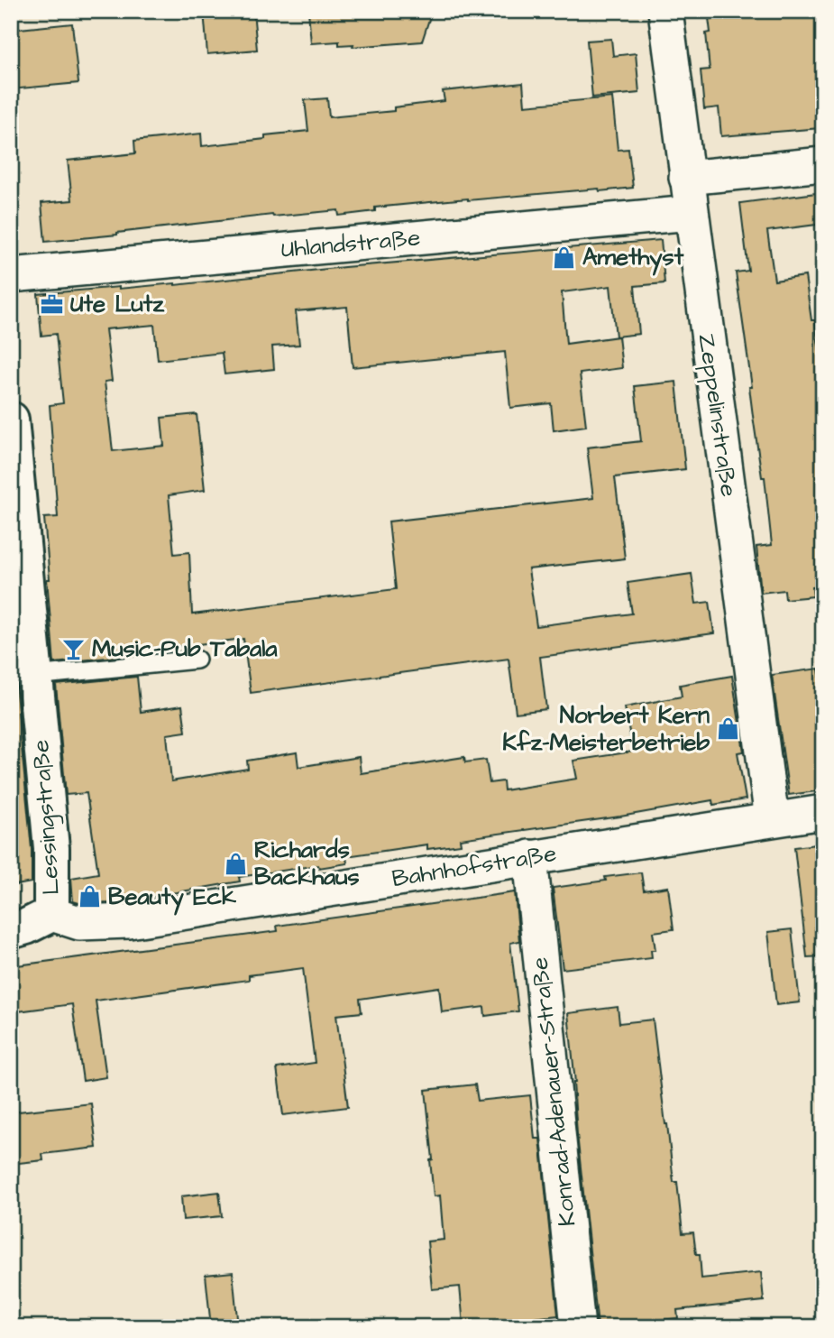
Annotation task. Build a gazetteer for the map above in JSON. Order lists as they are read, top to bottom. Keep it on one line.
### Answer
{"streets":{"street":["Uhlandstraße","Zeppelinstraße","Lessingstraße","Bahnhofstraße","Konrad-Adenauer-Straße"]},"crossings":[["Uhlandstraße","Zeppelinstraße"],["Zeppelinstraße","Bahnhofstraße"],["Lessingstraße","Bahnhofstraße"],["Bahnhofstraße","Konrad-Adenauer-Straße"]],"places":{"shop":["Amethyst","Norbert Kern Kfz-Meisterbetrieb","Richards Backhaus","Beauty Eck"],"office":["Ute Lutz"],"bar":["Music-Pub Tabala"]}}
